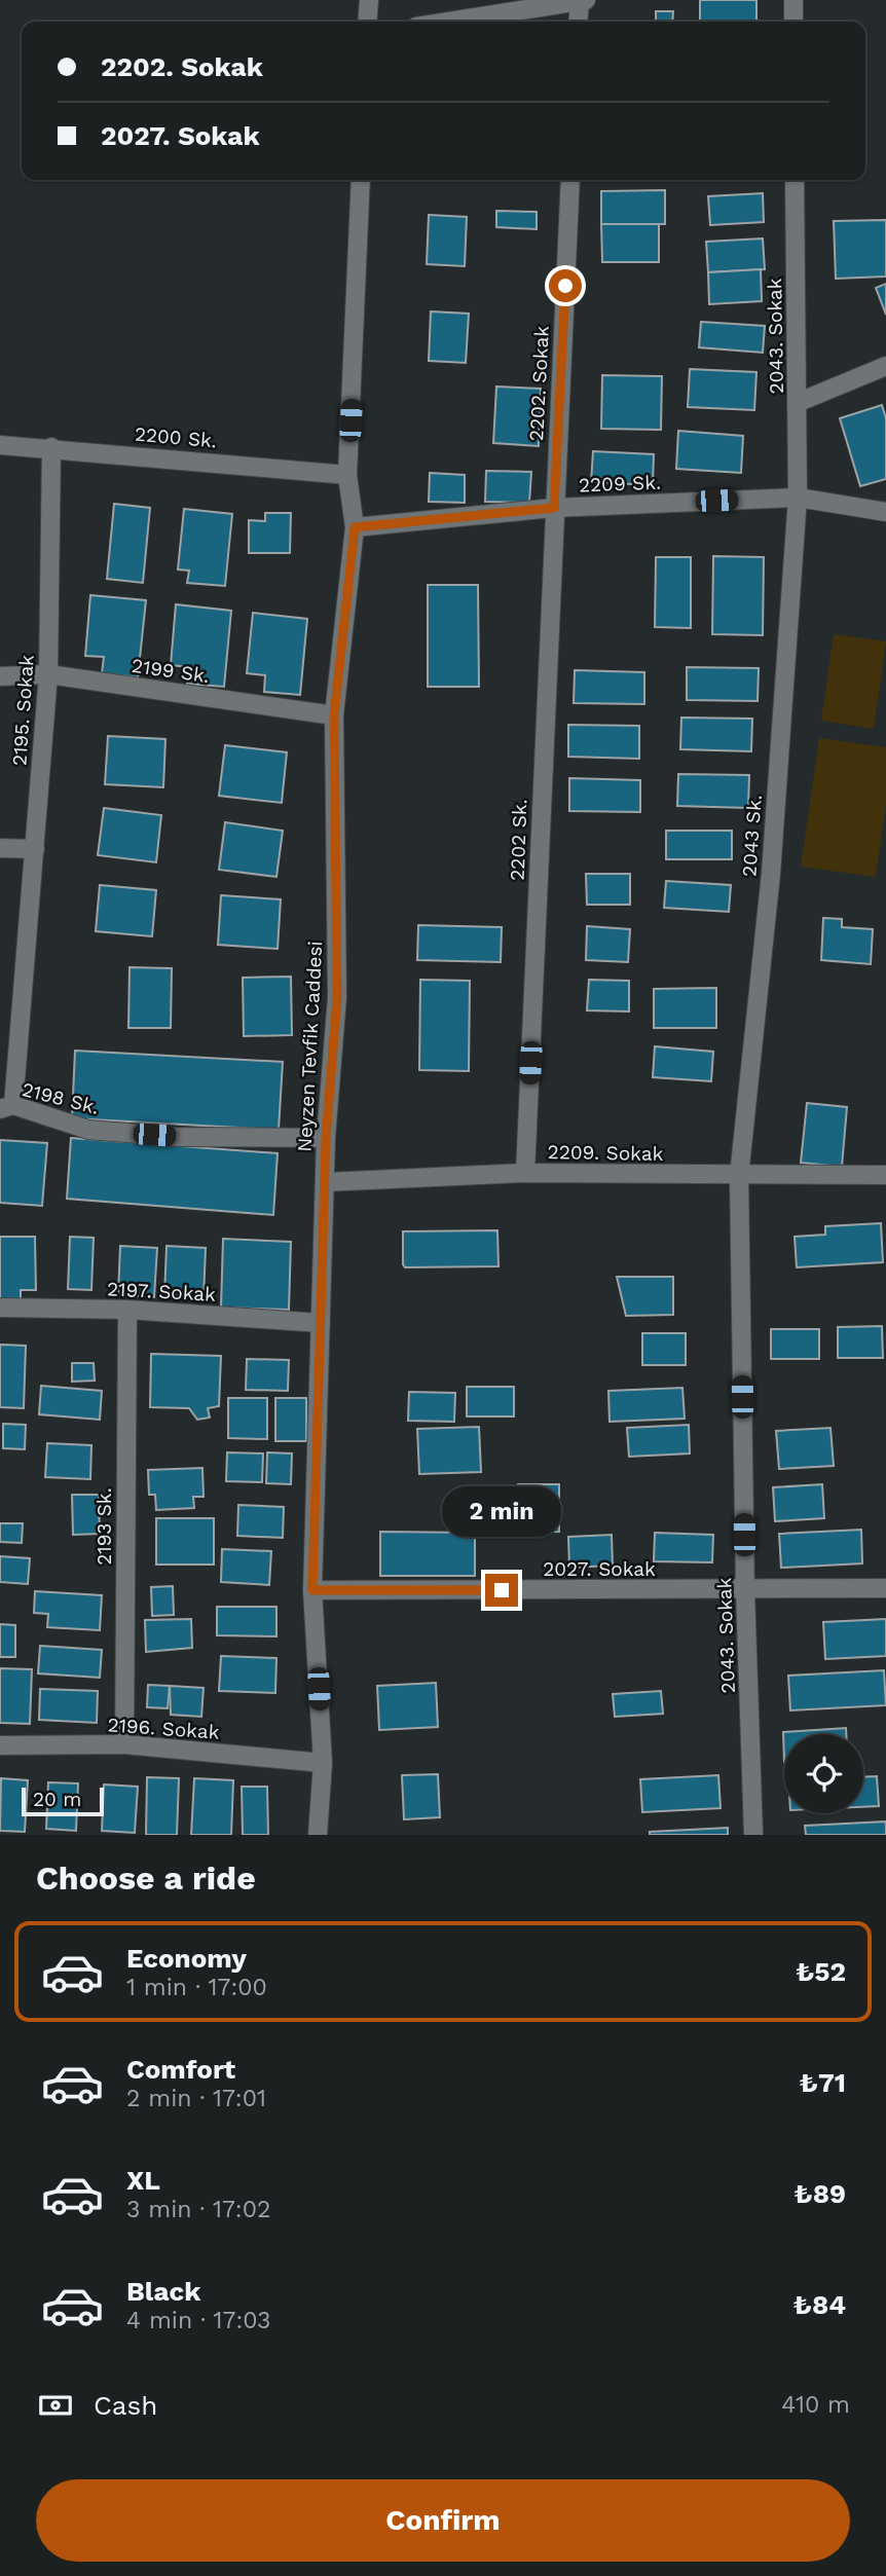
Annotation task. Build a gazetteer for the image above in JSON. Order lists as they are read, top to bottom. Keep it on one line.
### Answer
{"streets":{"street":["2043. Sokak","2202. Sokak","2200 Sk.","2209 Sk.","2199 Sk.","2195. Sokak","2043 Sk.","2202 Sk.","Neyzen Tevfik Caddesi","2198 Sk.","2209. Sokak","2197. Sokak","2193 Sk.","2027. Sokak","2196. Sokak"]},"crossings":[["2043. Sokak","2209 Sk."],["2043. Sokak","2043 Sk."],["2043. Sokak","2209. Sokak"],["2043. Sokak","2027. Sokak"],["2202. Sokak","2209 Sk."],["2202. Sokak","2202 Sk."],["2200 Sk.","2195. Sokak"],["2200 Sk.","Neyzen Tevfik Caddesi"],["2209 Sk.","2043 Sk."],["2209 Sk.","2202 Sk."],["2209 Sk.","Neyzen Tevfik Caddesi"],["2199 Sk.","2195. Sokak"],["2199 Sk.","Neyzen Tevfik Caddesi"],["2195. Sokak","2198 Sk."],["2043 Sk.","2209. Sokak"],["2202 Sk.","2209. Sokak"],["Neyzen Tevfik Caddesi","2198 Sk."],["Neyzen Tevfik Caddesi","2209. Sokak"],["Neyzen Tevfik Caddesi","2197. Sokak"],["Neyzen Tevfik Caddesi","2027. Sokak"],["Neyzen Tevfik Caddesi","2196. Sokak"],["2197. Sokak","2193 Sk."],["2193 Sk.","2196. Sokak"]],"scale_bar":"20 m","page":{"banner":["2202. Sokak","2027. Sokak"],"bubble":"2 min","scale":"20 m","heading":"Choose a ride","list":[{"name":"Economy","note":"1 min · 17:00","value":"₺52"},{"name":"Comfort","note":"2 min · 17:01","value":"₺71"},{"name":"XL","note":"3 min · 17:02","value":"₺89"},{"name":"Black","note":"4 min · 17:03","value":"₺84"}],"pay":["Cash","410 m"],"buttons":"Confirm"}}
